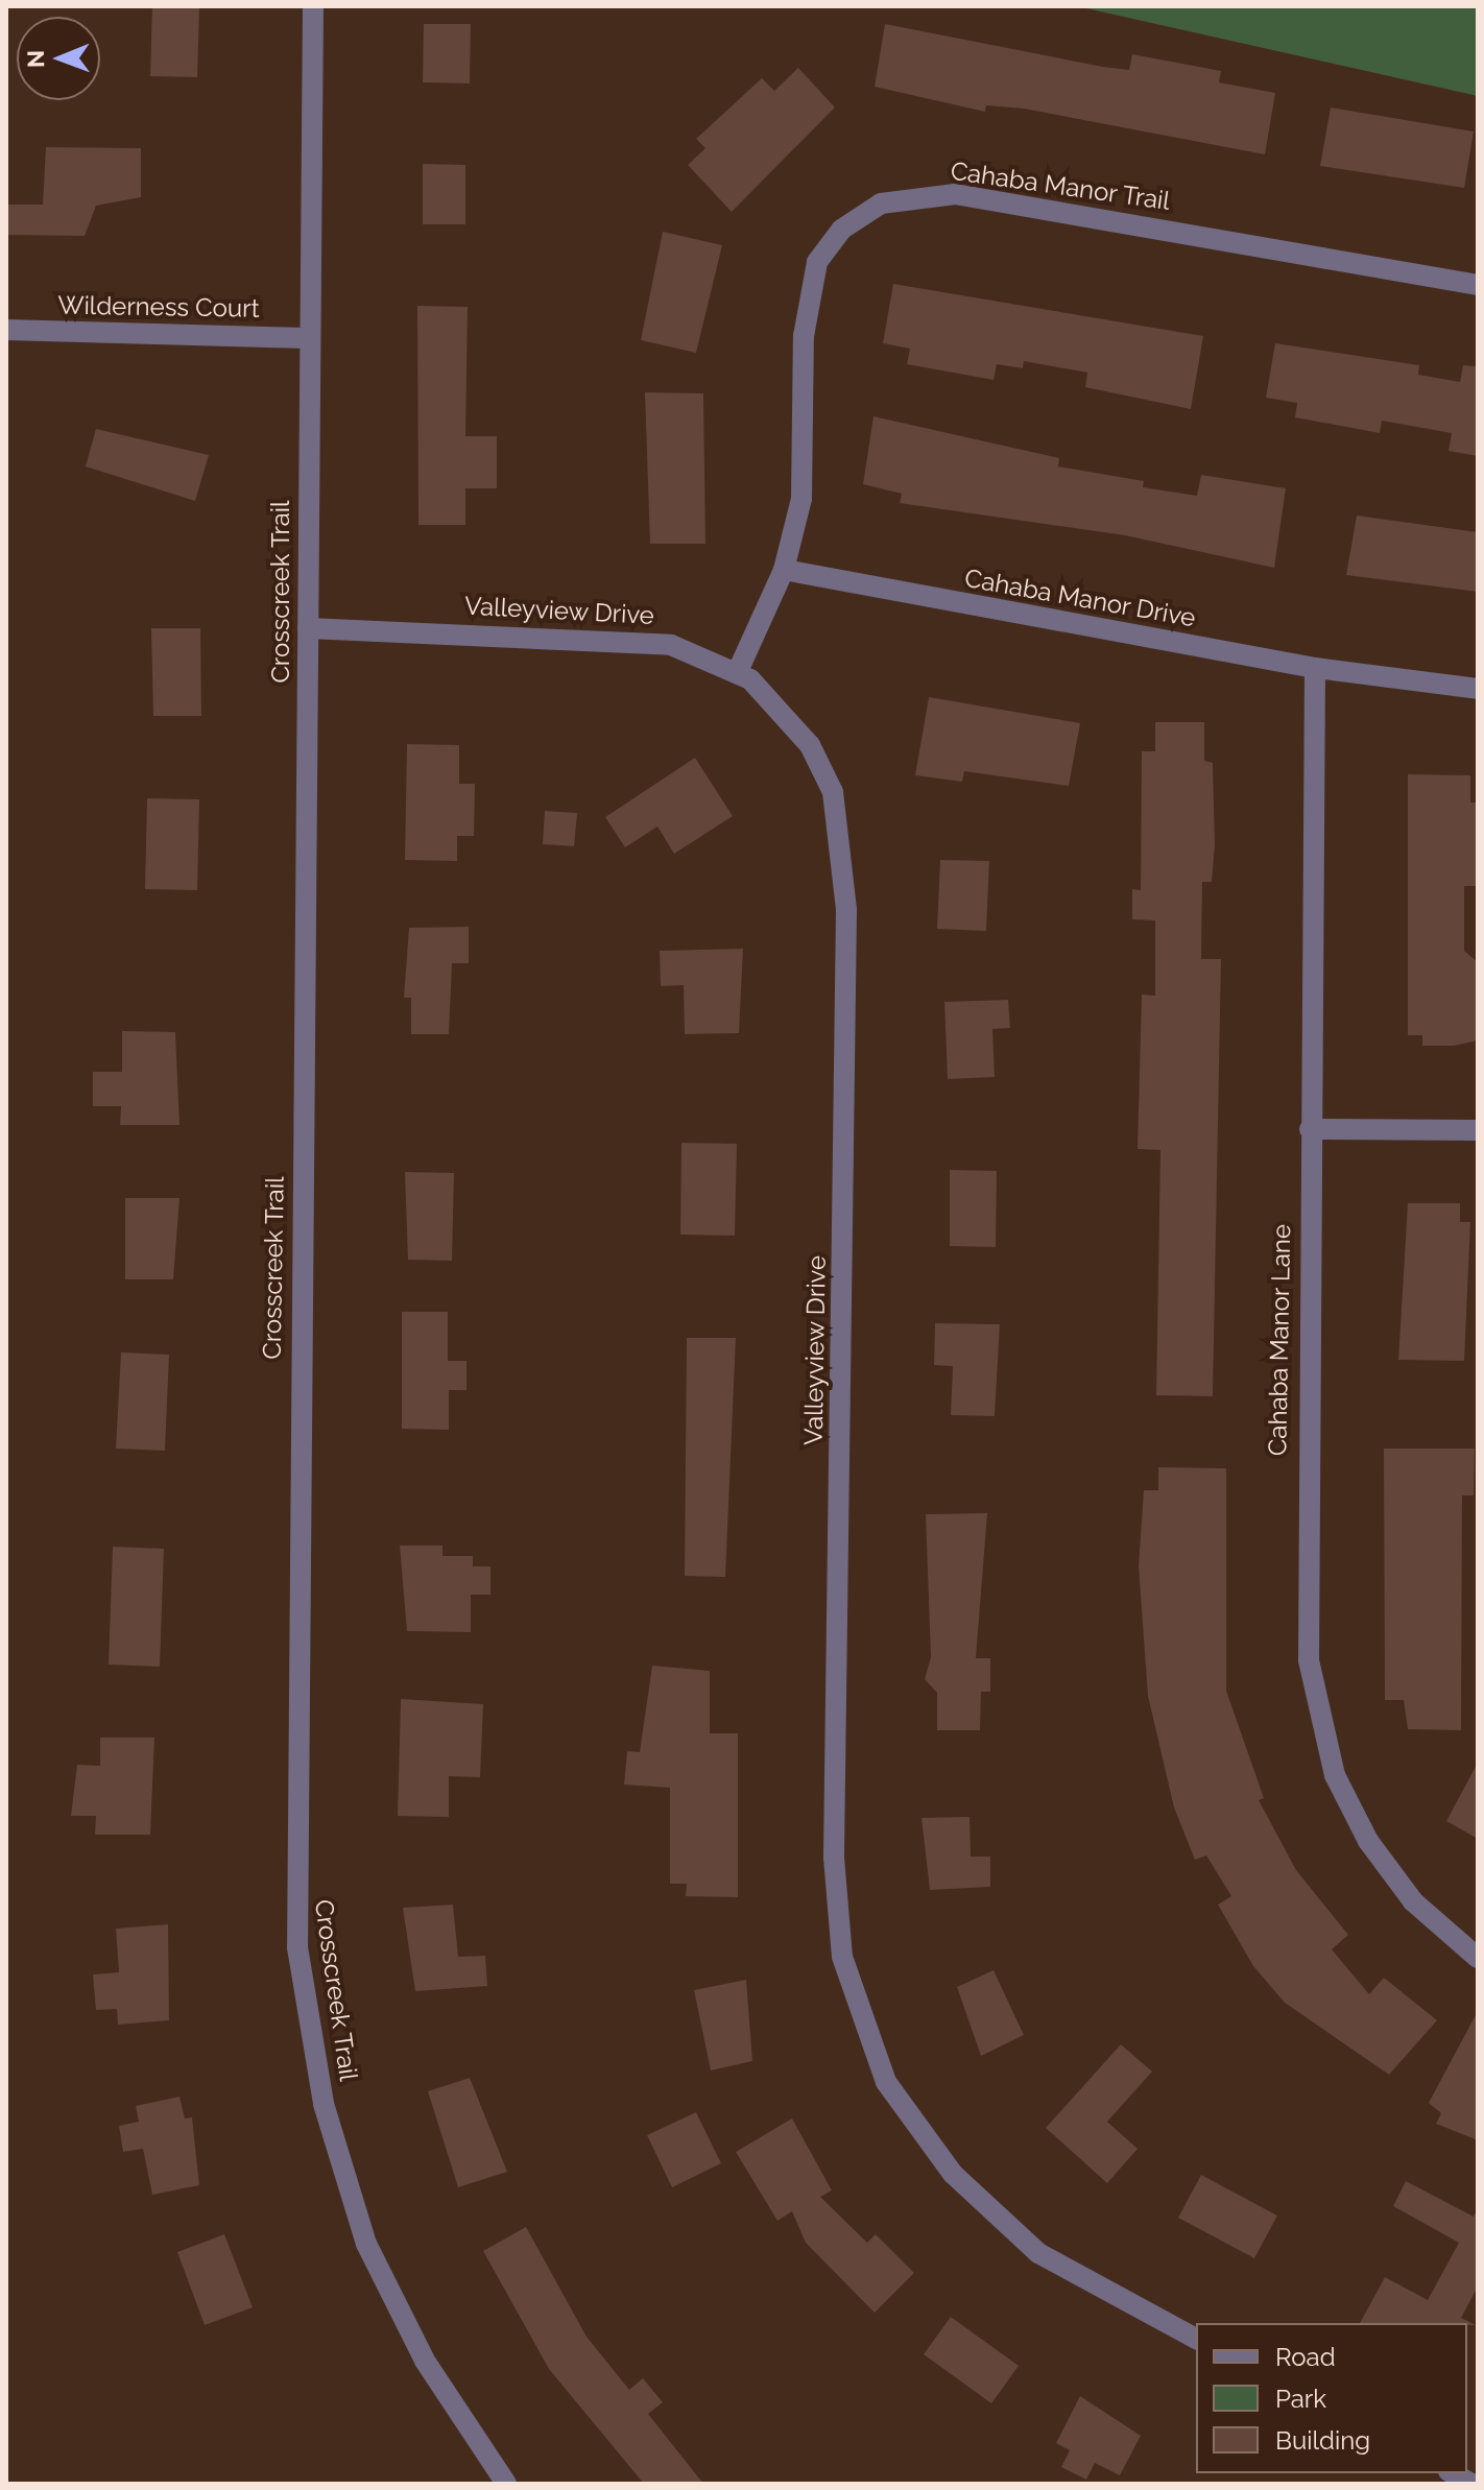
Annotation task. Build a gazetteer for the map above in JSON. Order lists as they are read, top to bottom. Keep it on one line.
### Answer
{"streets":{"street":["Cahaba Manor Trail","Wilderness Court","Crosscreek Trail","Cahaba Manor Drive","Valleyview Drive","Cahaba Manor Lane"]},"crossings":[["Cahaba Manor Trail","Cahaba Manor Drive"],["Wilderness Court","Crosscreek Trail"],["Crosscreek Trail","Valleyview Drive"],["Cahaba Manor Drive","Cahaba Manor Lane"]],"legend":["Road","Park","Building"],"north":"left"}
